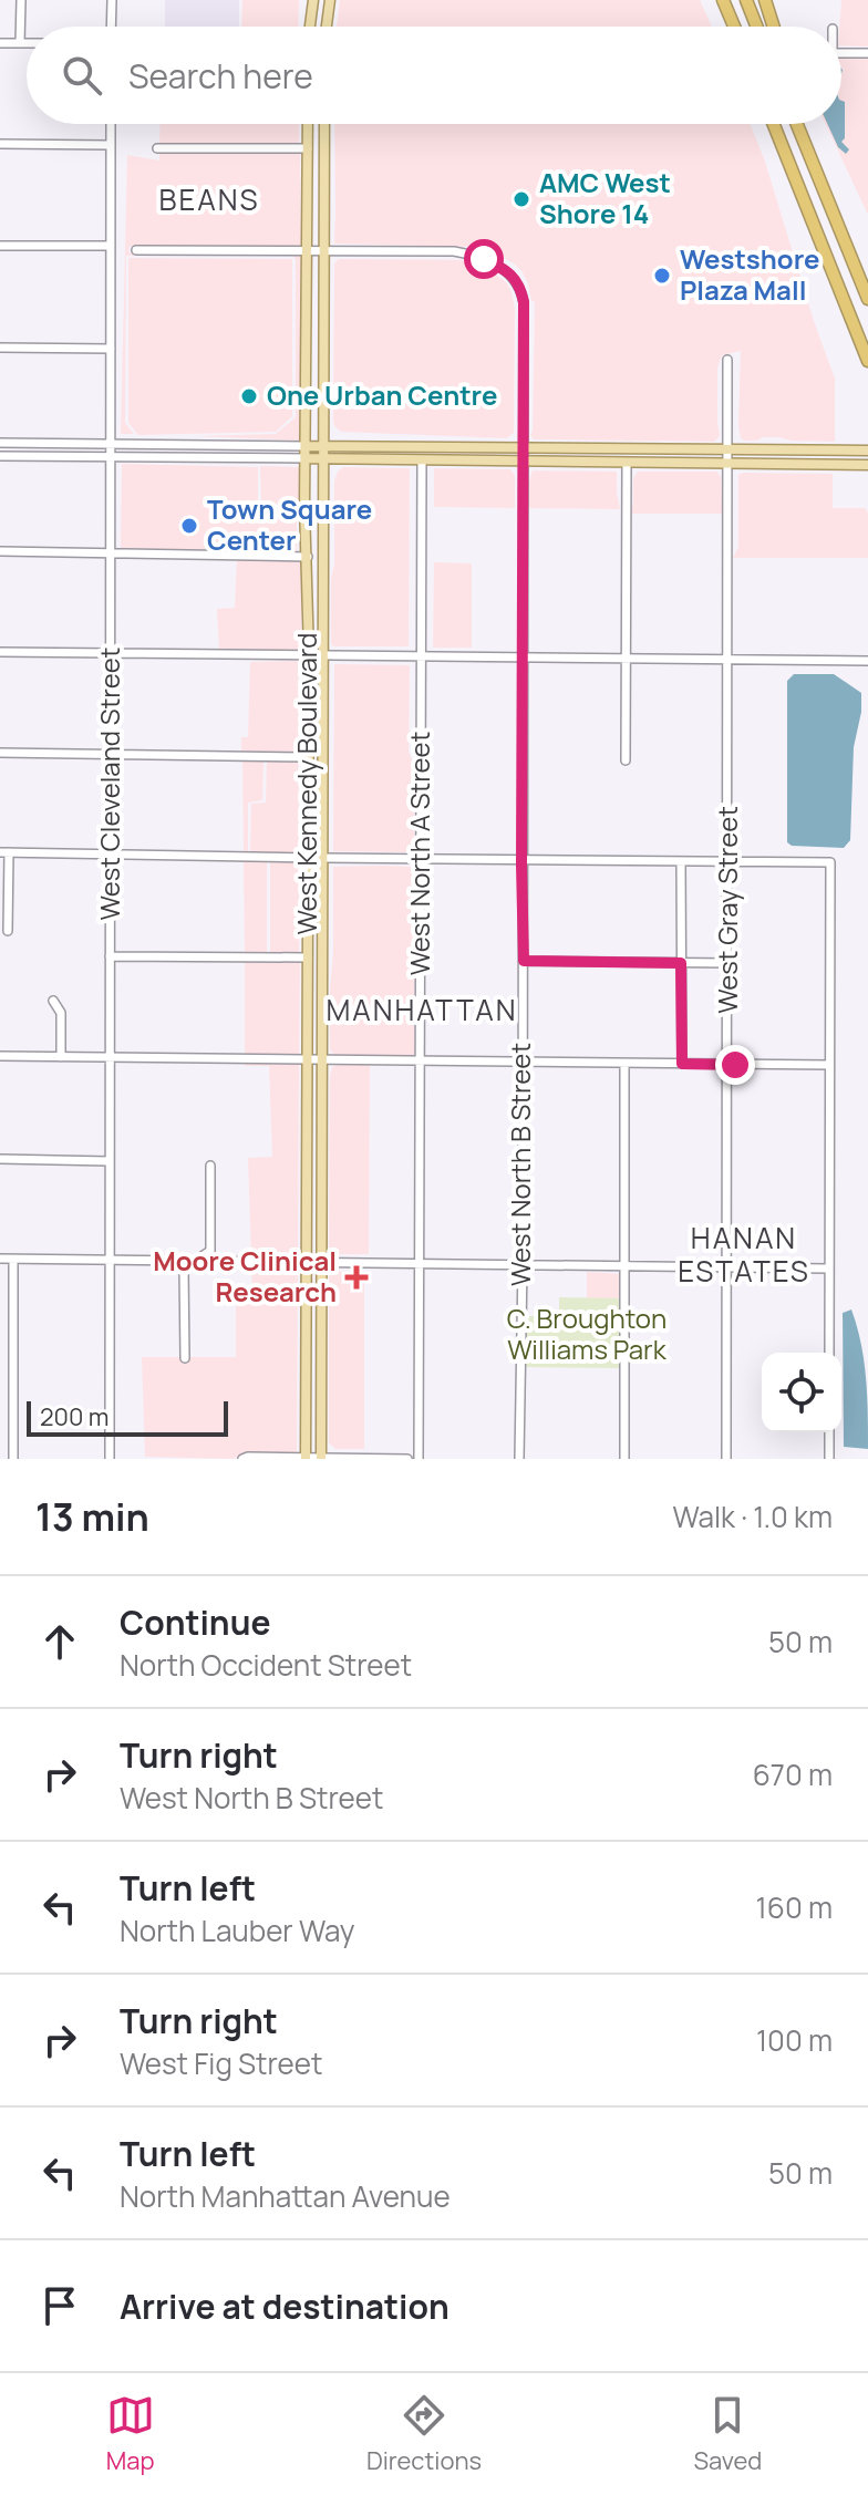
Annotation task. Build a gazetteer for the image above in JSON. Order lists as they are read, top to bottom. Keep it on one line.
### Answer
{"streets":{"main road":["West Kennedy Boulevard"],"street":["West Cleveland Street","West North A Street","West Gray Street","West North B Street"]},"crossings":[["West Kennedy Boulevard","West North B Street"]],"districts":["BEANS","MANHATTAN","HANAN ESTATES"],"parks":["C. Broughton Williams Park"],"places":{"other":["AMC West Shore 14","Westshore Plaza Mall","One Urban Centre","Town Square Center"],"health":["Moore Clinical Research"]},"scale_bar":"200 m","page":{"search":"Search here","scale":"200 m","heading":["13 min","Walk · 1.0 km"],"list":[["Continue","North Occident Street","50 m"],["Turn right","West North B Street","670 m"],["Turn left","North Lauber Way","160 m"],["Turn right","West Fig Street","100 m"],["Turn left","North Manhattan Avenue","50 m"],"Arrive at destination"],"nav":["Map","Directions","Saved"]}}
